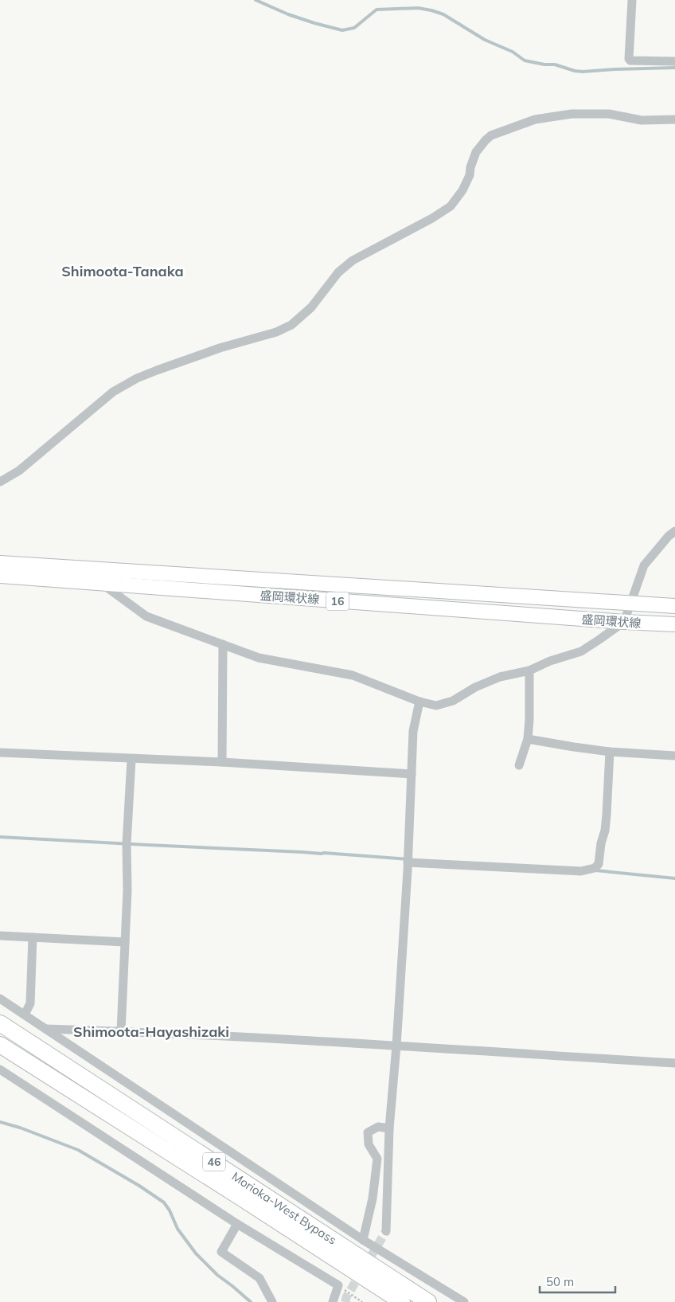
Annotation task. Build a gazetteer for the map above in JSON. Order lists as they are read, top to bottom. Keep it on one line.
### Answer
{"streets":{"highway":["46","Morioka-West Bypass"],"main road":["盛岡環状線","16"]},"districts":["Shimoota-Tanaka","Shimoota-Hayashizaki"],"scale_bar":"50 m"}
